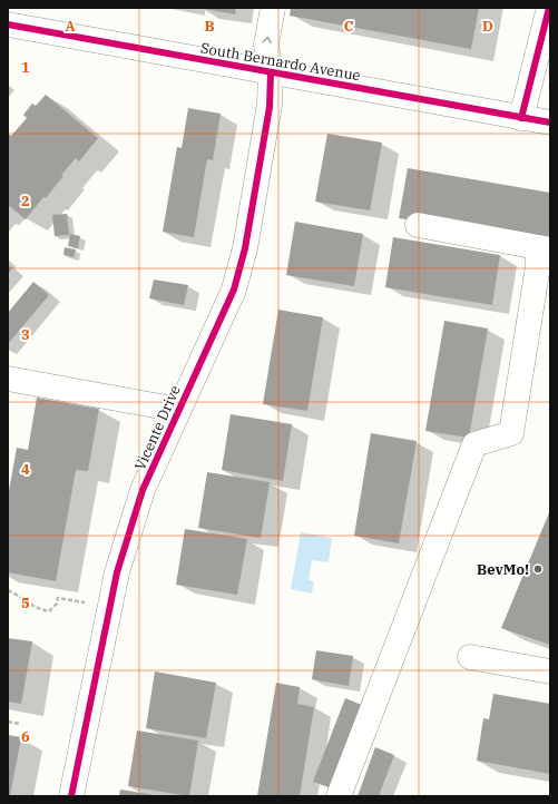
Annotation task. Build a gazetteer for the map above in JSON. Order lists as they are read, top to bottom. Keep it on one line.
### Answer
{"streets":{"street":["South Bernardo Avenue","Vicente Drive"]},"crossings":[["South Bernardo Avenue","Vicente Drive"]],"places":["BevMo!"],"grid":{"columns":["A","B","C","D"],"rows":["1","2","3","4","5","6"]}}
